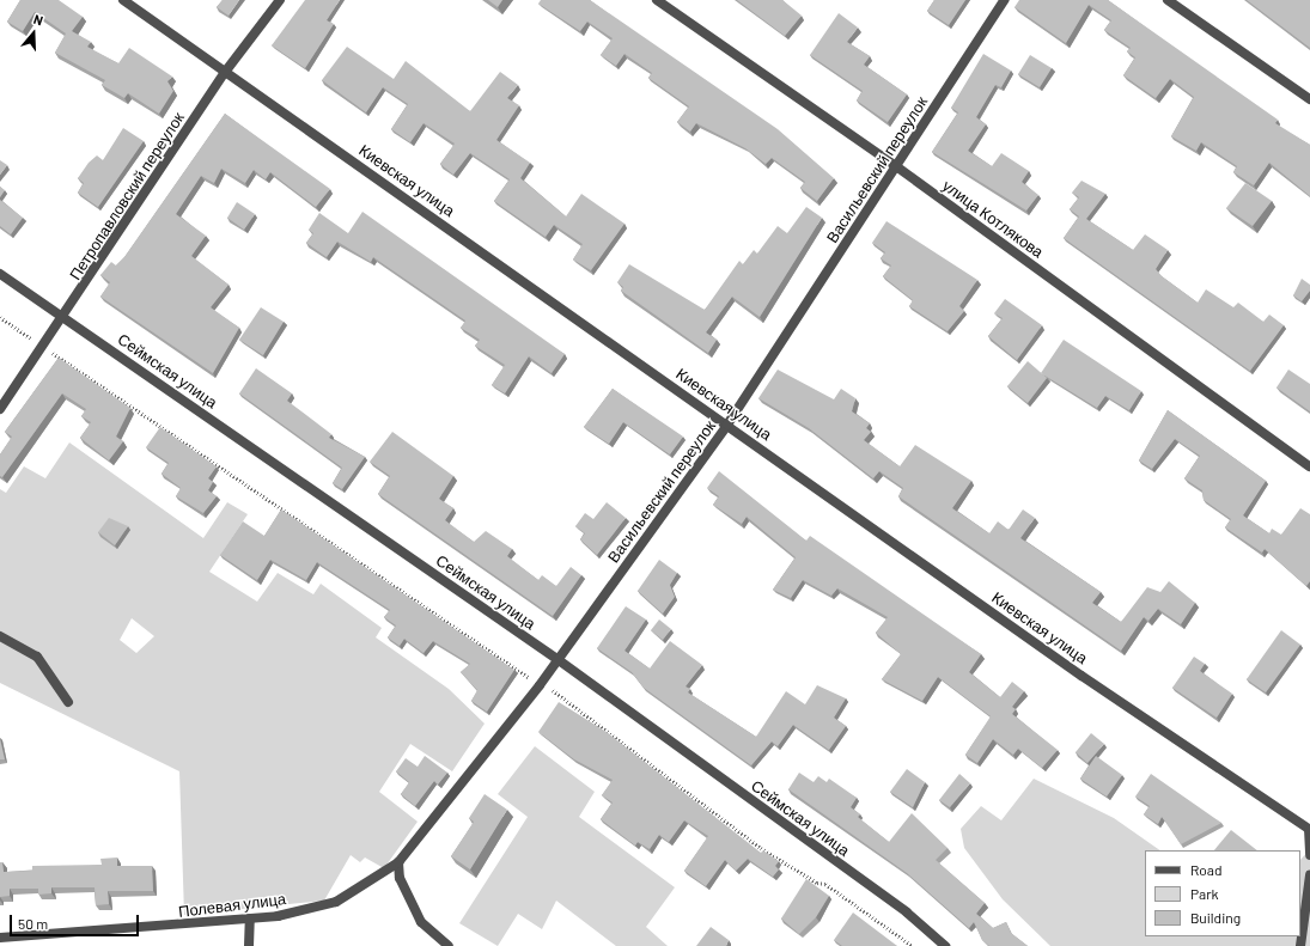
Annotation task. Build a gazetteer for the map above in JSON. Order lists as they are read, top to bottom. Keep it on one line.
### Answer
{"streets":{"street":["Васильевский переулок","Киевская улица","Петропавловский переулок","улица Котлякова","Сеймская улица","Полевая улица"]},"crossings":[["Васильевский переулок","Киевская улица"],["Васильевский переулок","улица Котлякова"],["Васильевский переулок","Сеймская улица"],["Васильевский переулок","Полевая улица"],["Киевская улица","Петропавловский переулок"],["Петропавловский переулок","Сеймская улица"]],"legend":["Road","Park","Building"],"scale_bar":"50 m","north":"top"}
